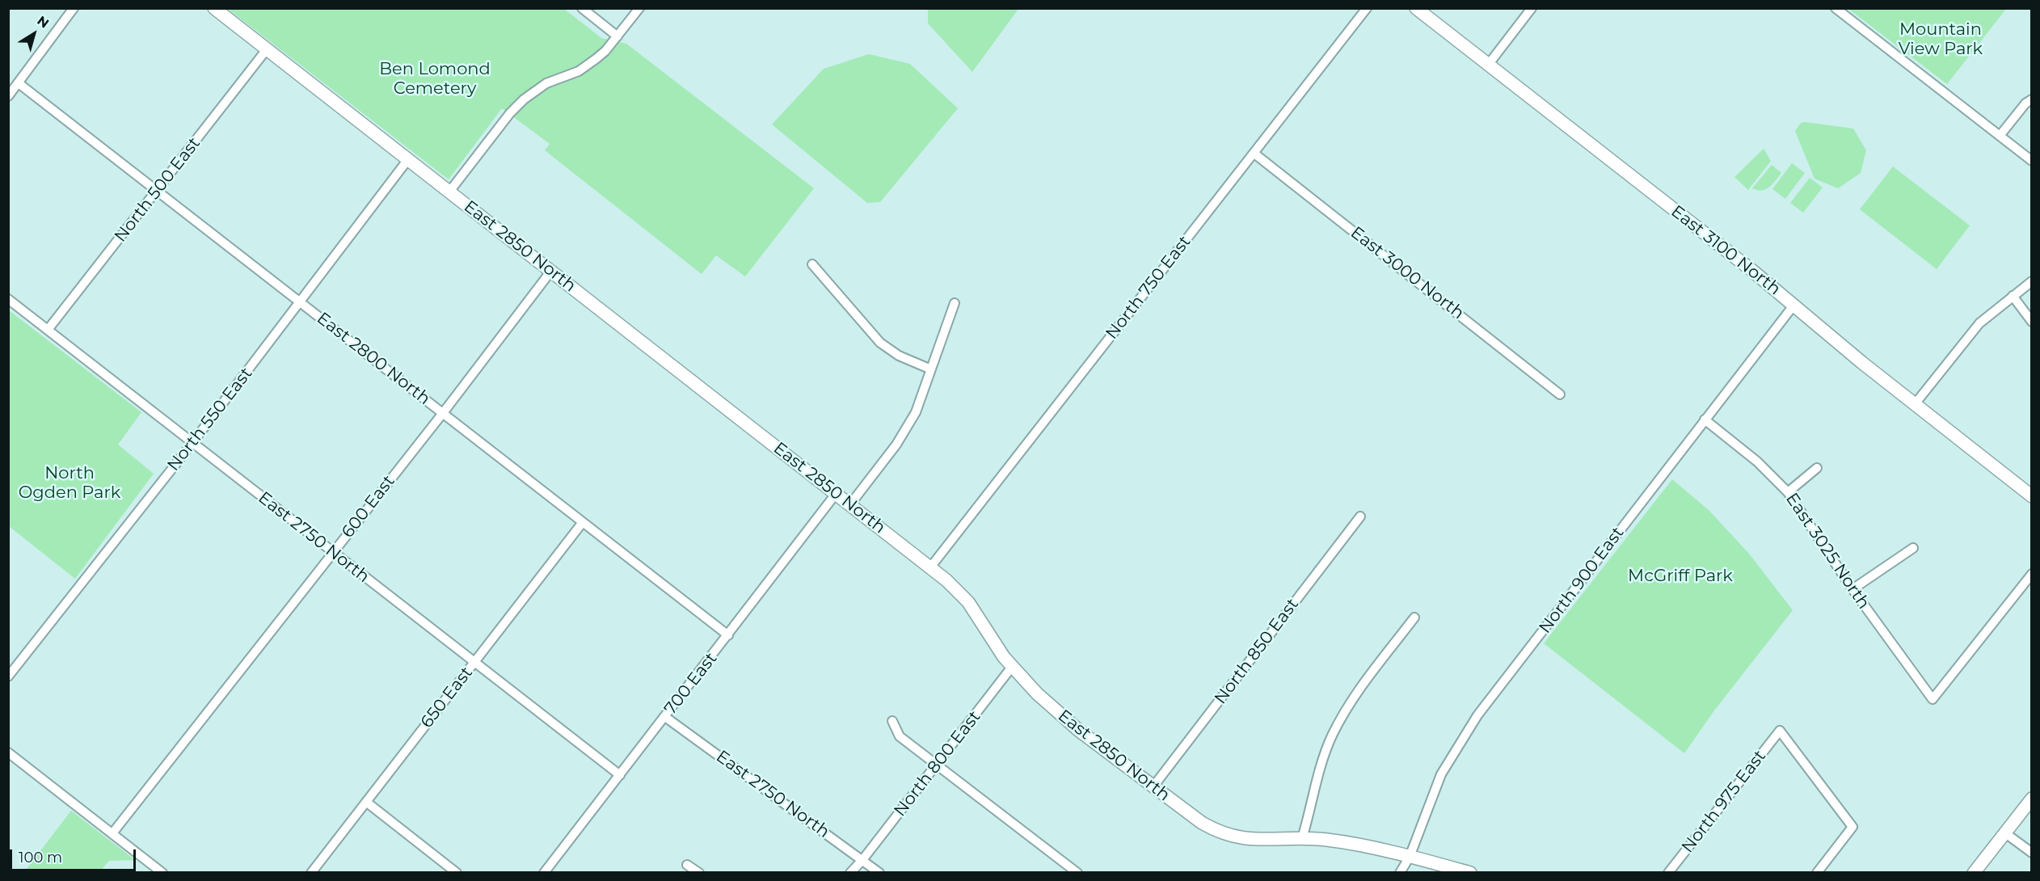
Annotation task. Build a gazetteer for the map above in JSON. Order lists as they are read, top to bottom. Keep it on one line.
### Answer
{"streets":{"street":["North 500 East","East 2850 North","East 3100 North","East 3000 North","North 750 East","East 2800 North","North 550 East","600 East","East 2750 North","East 3025 North","North 900 East","North 850 East","700 East","650 East","North 800 East","North 975 East"]},"crossings":[["North 500 East","East 2850 North"],["North 500 East","East 2800 North"],["North 500 East","East 2750 North"],["East 2850 North","North 750 East"],["East 2850 North","North 550 East"],["East 2850 North","600 East"],["East 2850 North","North 900 East"],["East 2850 North","North 850 East"],["East 2850 North","700 East"],["East 2850 North","North 800 East"],["East 3100 North","North 900 East"],["East 3000 North","North 750 East"],["East 2800 North","North 550 East"],["East 2800 North","600 East"],["East 2800 North","700 East"],["East 2800 North","650 East"],["North 550 East","East 2750 North"],["600 East","East 2750 North"],["East 2750 North","700 East"],["East 2750 North","650 East"],["East 2750 North","North 800 East"],["East 3025 North","North 900 East"]],"parks":["Mountain View Park","Ben Lomond Cemetery","North Ogden Park","McGriff Park"],"scale_bar":"100 m","north":"top right"}
